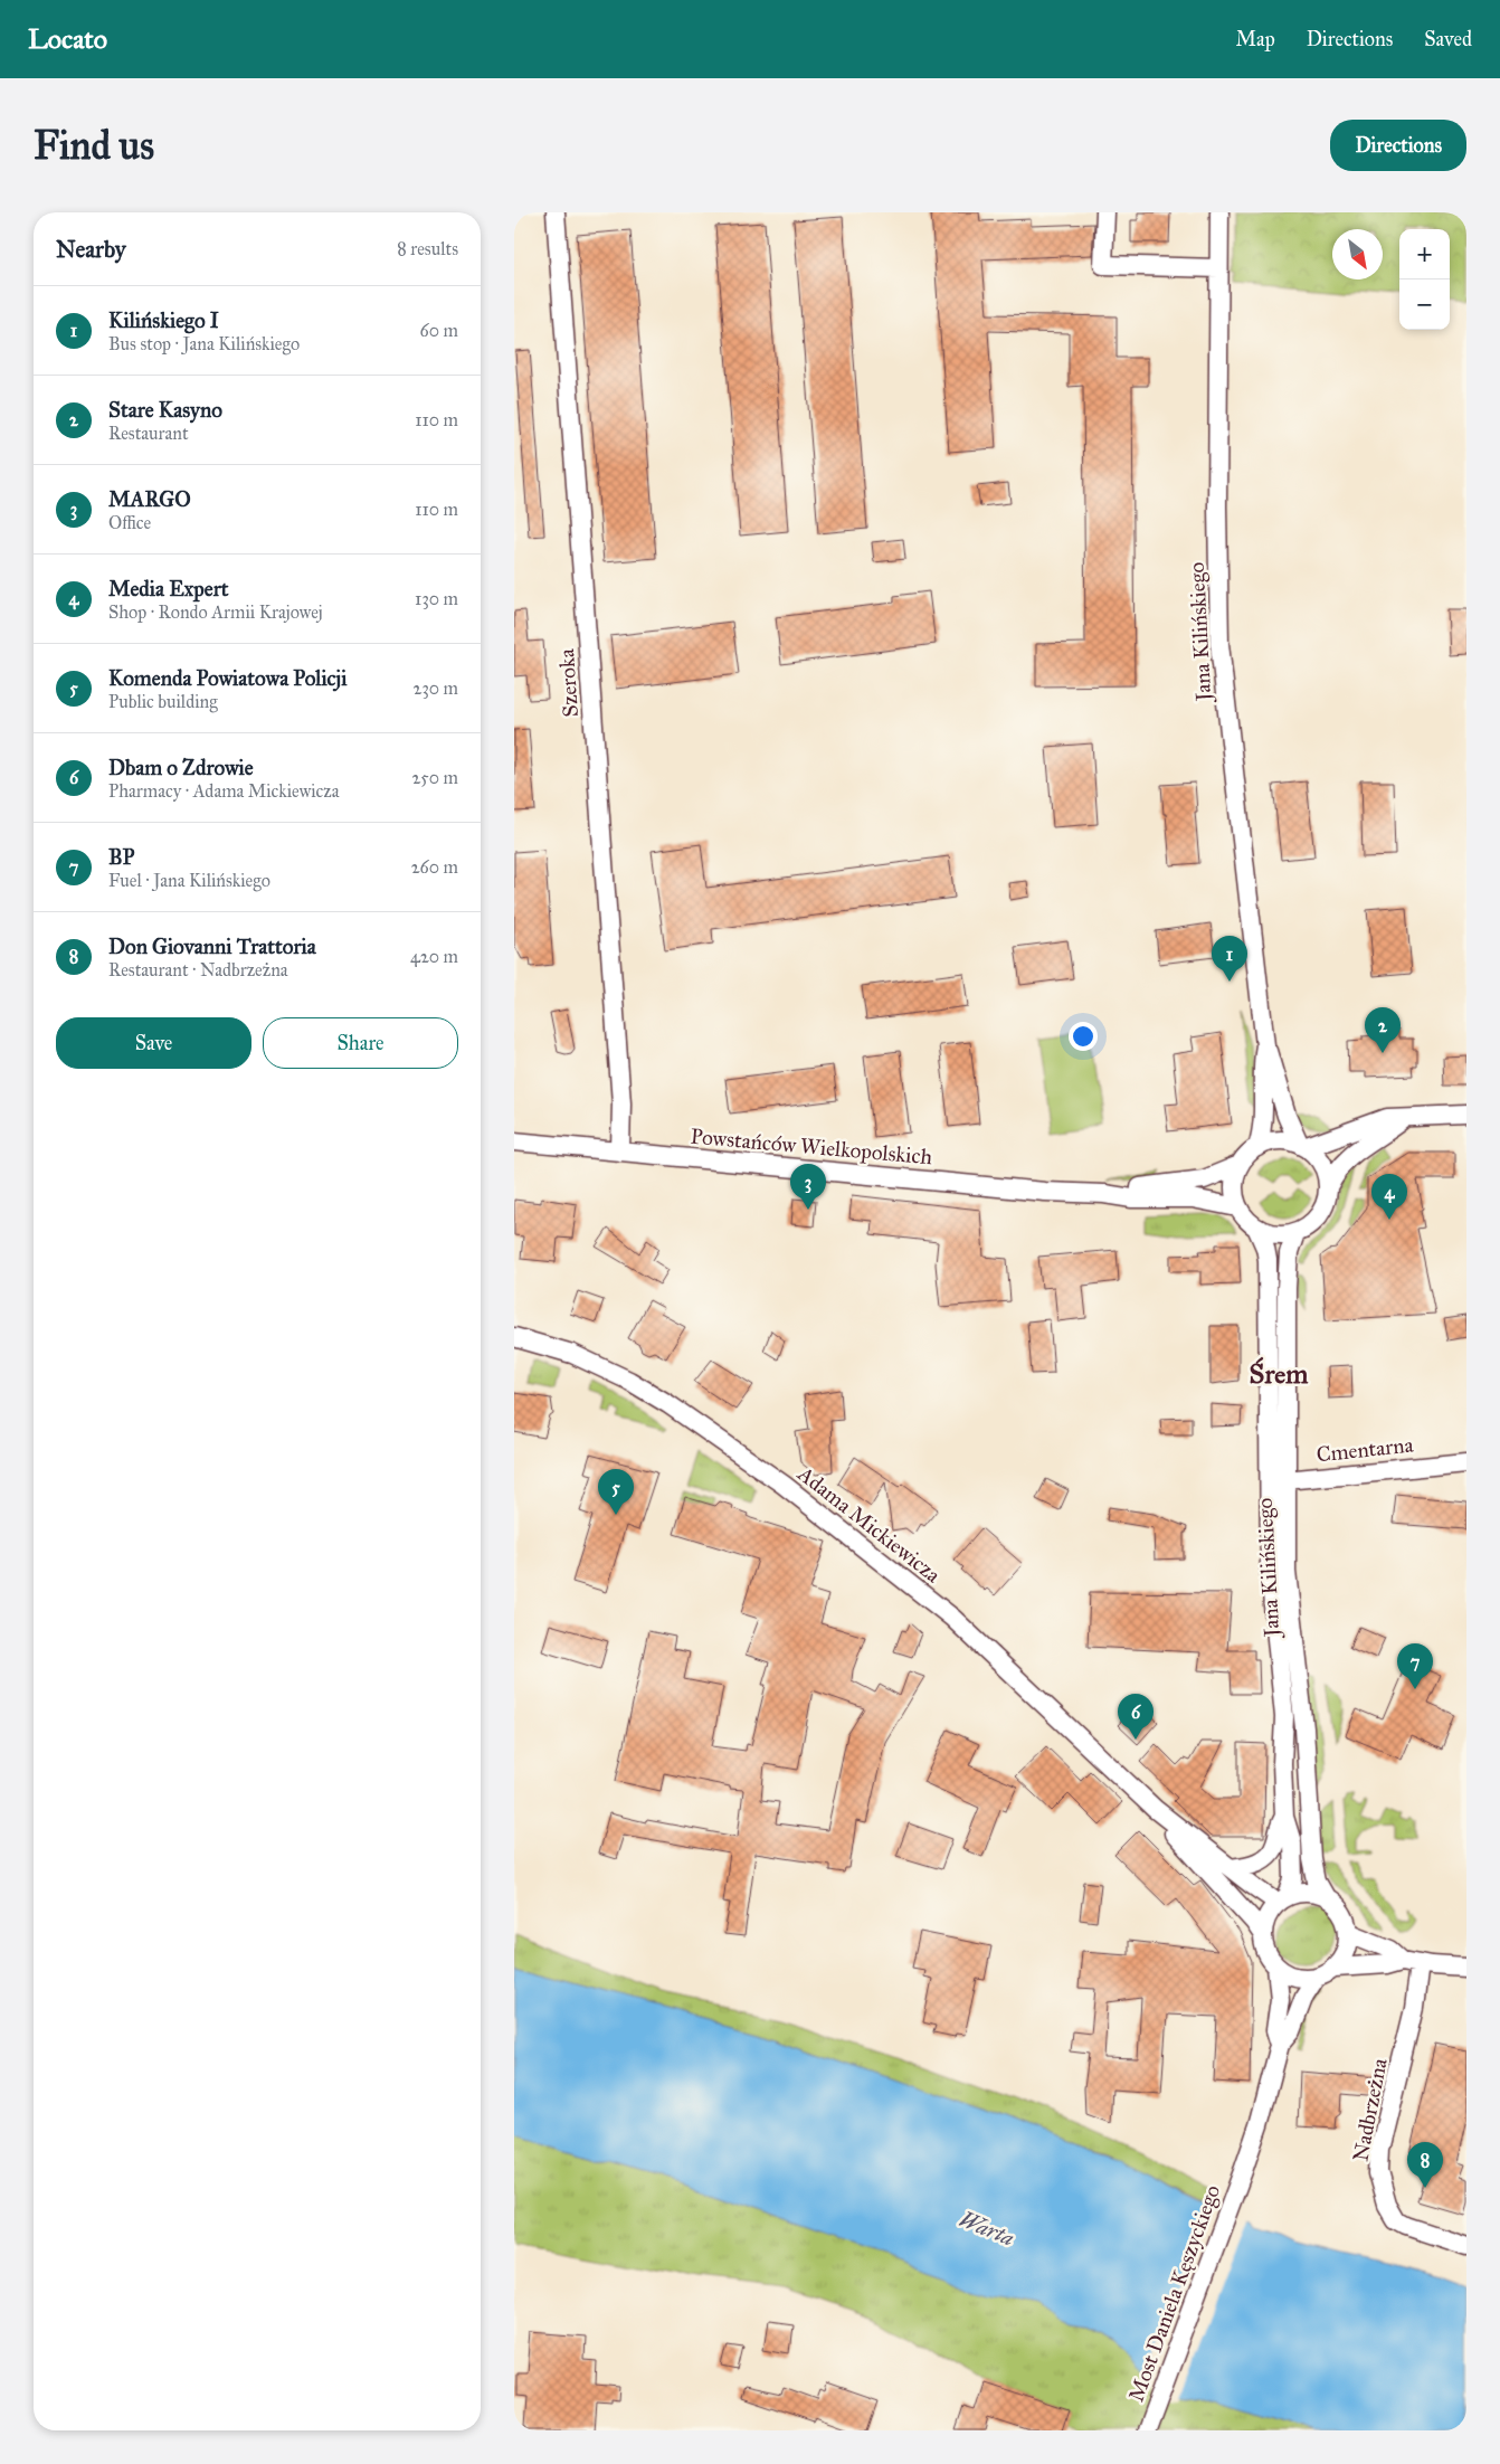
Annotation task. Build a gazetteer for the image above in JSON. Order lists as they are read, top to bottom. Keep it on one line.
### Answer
{"streets":{"street":["Jana Kilińskiego","Szeroka","Powstańców Wielkopolskich","Cmentarna","Adama Mickiewicza","Nadbrzeżna","Most Daniela Kęszyckiego"]},"crossings":[["Jana Kilińskiego","Powstańców Wielkopolskich"],["Jana Kilińskiego","Cmentarna"],["Jana Kilińskiego","Adama Mickiewicza"],["Szeroka","Powstańców Wielkopolskich"]],"districts":["Śrem"],"water":["Warta"],"north":"bottom right","page":{"header":"Locato","nav":["Map","Directions","Saved"],"buttons":["Directions",["Save","Share"]],"title":"Find us","heading":["Nearby","8 results"],"map_buttons":["+","−"],"list":[{"mark":"1","name":"Kilińskiego I","note":"Bus stop · Jana Kilińskiego","value":"60 m"},{"mark":"2","name":"Stare Kasyno","note":"Restaurant","value":"110 m"},{"mark":"3","name":"MARGO","note":"Office","value":"110 m"},{"mark":"4","name":"Media Expert","note":"Shop · Rondo Armii Krajowej","value":"130 m"},{"mark":"5","name":"Komenda Powiatowa Policji","note":"Public building","value":"230 m"},{"mark":"6","name":"Dbam o Zdrowie","note":"Pharmacy · Adama Mickiewicza","value":"250 m"},{"mark":"7","name":"BP","note":"Fuel · Jana Kilińskiego","value":"260 m"},{"mark":"8","name":"Don Giovanni Trattoria","note":"Restaurant · Nadbrzeżna","value":"420 m"}],"pins":["1","2","3","4","5","7","6","8"]}}
